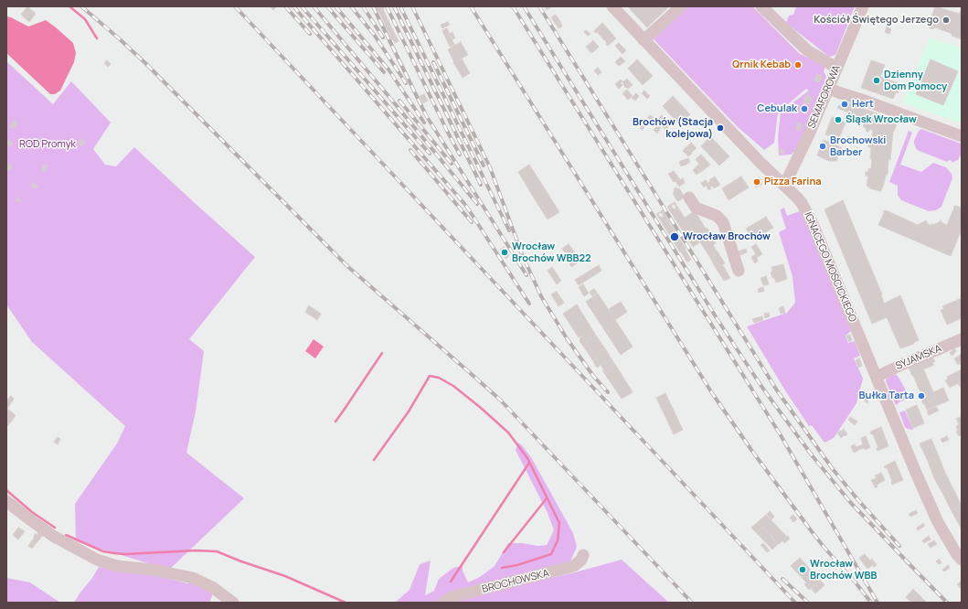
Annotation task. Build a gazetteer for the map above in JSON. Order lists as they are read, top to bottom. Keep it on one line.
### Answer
{"streets":{"street":["SEMAFOROWA","IGNACEGO MOŚCICKIEGO","SYJAMSKA","BROCHOWSKA"]},"crossings":[["SEMAFOROWA","IGNACEGO MOŚCICKIEGO"],["IGNACEGO MOŚCICKIEGO","SYJAMSKA"]],"parks":["ROD Promyk"],"places":["Kościół Świętego Jerzego","Qrnik Kebab","Dzienny Dom Pomocy","Hert","Cebulak","Śląsk Wrocław","Brochów (Stacja kolejowa)","Brochowski Barber","Pizza Farina","Wrocław Brochów","Wrocław Brochów WBB22","Bułka Tarta","Wrocław Brochów WBB"]}
